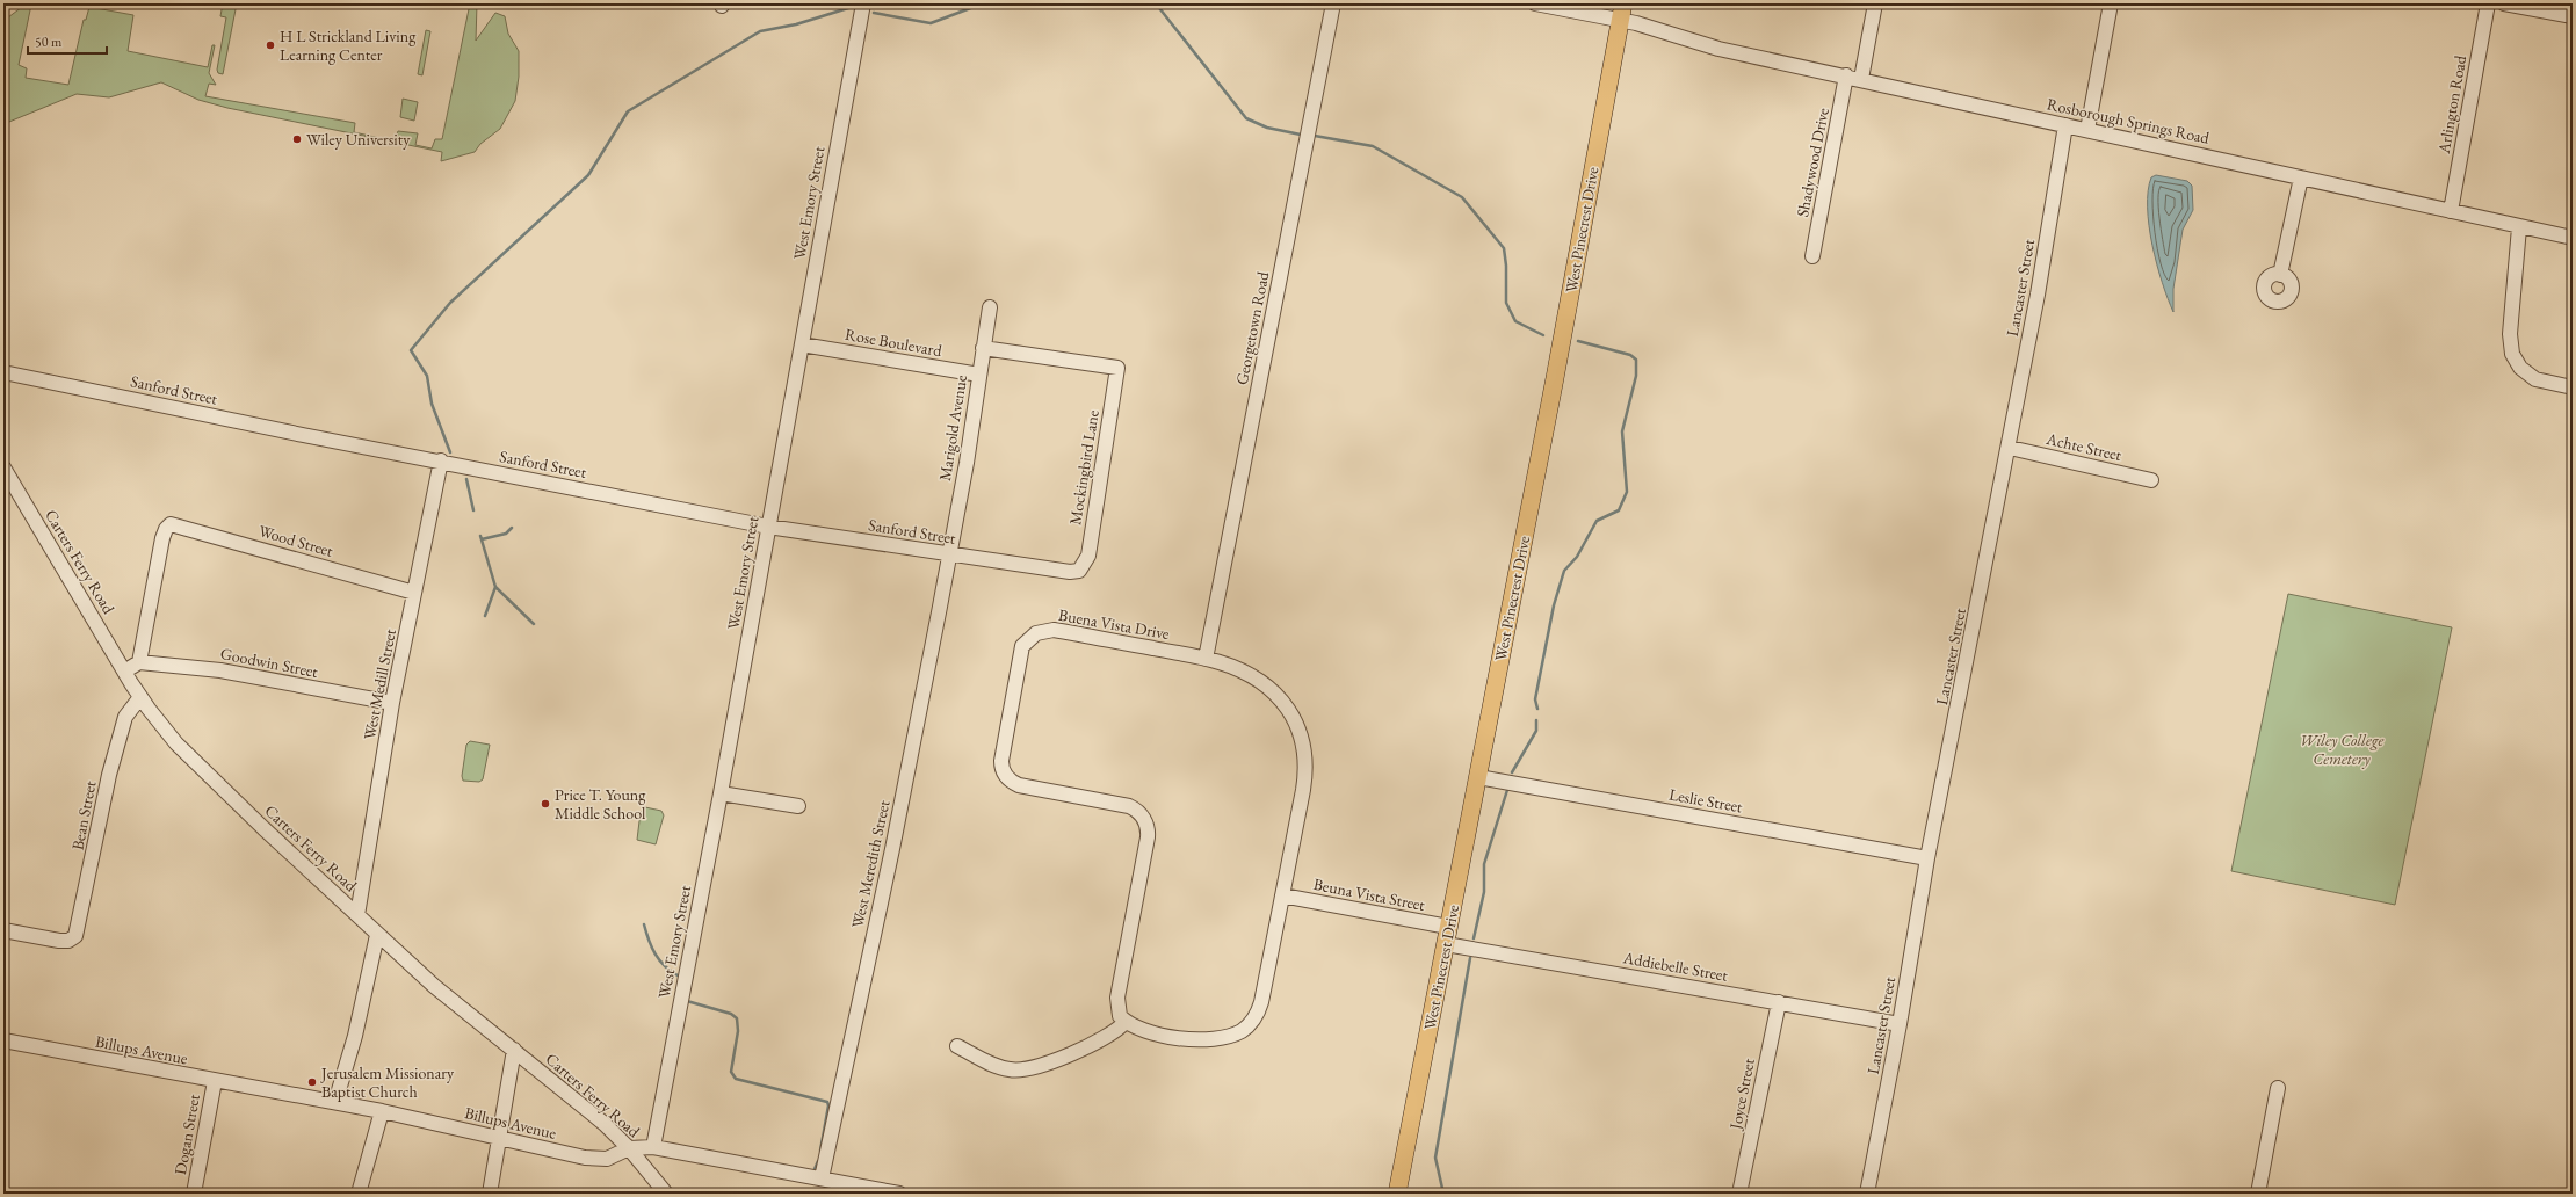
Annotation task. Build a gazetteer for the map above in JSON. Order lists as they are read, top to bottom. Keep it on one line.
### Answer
{"streets":{"main road":["West Pinecrest Drive"],"street":["Arlington Road","Rosborough Springs Road","Shadywood Drive","West Emory Street","Lancaster Street","Georgetown Road","Rose Boulevard","Sanford Street","Marigold Avenue","Achte Street","Mockingbird Lane","Wood Street","Carters Ferry Road","Buena Vista Drive","Goodwin Street","West Medill Street","Leslie Street","Bean Street","West Meredith Street","Beuna Vista Street","Addiebelle Street","Billups Avenue","Joyce Street","Dogan Street"]},"crossings":[["Arlington Road","Rosborough Springs Road"],["Rosborough Springs Road","Shadywood Drive"],["Rosborough Springs Road","West Pinecrest Drive"],["Rosborough Springs Road","Lancaster Street"],["West Emory Street","Rose Boulevard"],["West Emory Street","Sanford Street"],["West Emory Street","Billups Avenue"],["West Pinecrest Drive","Leslie Street"],["West Pinecrest Drive","Beuna Vista Street"],["West Pinecrest Drive","Addiebelle Street"],["Lancaster Street","Achte Street"],["Lancaster Street","Leslie Street"],["Lancaster Street","Addiebelle Street"],["Georgetown Road","Buena Vista Drive"],["Rose Boulevard","Marigold Avenue"],["Sanford Street","Marigold Avenue"],["Sanford Street","Mockingbird Lane"],["Sanford Street","West Medill Street"],["Sanford Street","West Meredith Street"],["Marigold Avenue","Mockingbird Lane"],["Marigold Avenue","West Meredith Street"],["Wood Street","Goodwin Street"],["Wood Street","West Medill Street"],["Carters Ferry Road","West Medill Street"],["Carters Ferry Road","Bean Street"],["Carters Ferry Road","Billups Avenue"],["Buena Vista Drive","Beuna Vista Street"],["Goodwin Street","West Medill Street"],["West Meredith Street","Billups Avenue"],["Beuna Vista Street","Addiebelle Street"],["Addiebelle Street","Joyce Street"],["Billups Avenue","Dogan Street"]],"parks":["Wiley College Cemetery"],"places":["H L Strickland Living Learning Center","Wiley University","Price T. Young Middle School","Jerusalem Missionary Baptist Church"],"scale_bar":"50 m"}
